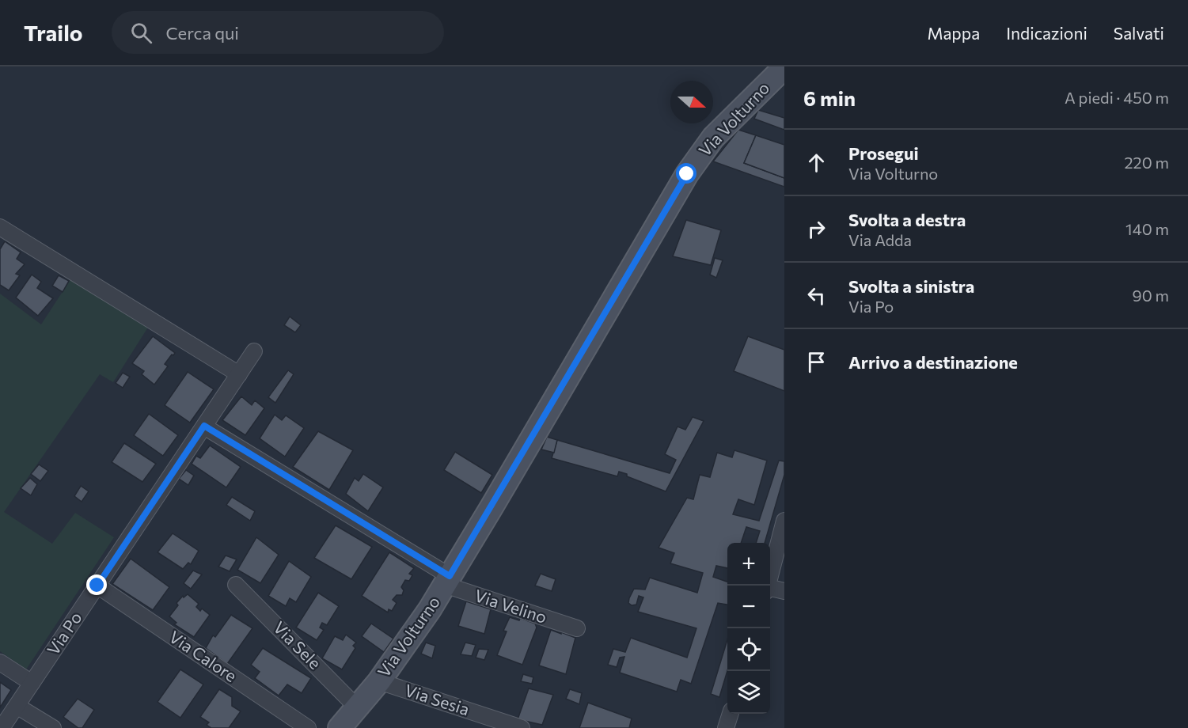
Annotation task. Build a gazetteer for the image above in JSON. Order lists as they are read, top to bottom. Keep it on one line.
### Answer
{"streets":{"street":["Via Volturno","Via Velino","Via Po","Via Sele","Via Calore","Via Sesia"]},"crossings":[["Via Volturno","Via Velino"],["Via Volturno","Via Sele"],["Via Volturno","Via Sesia"],["Via Velino","Via Po"],["Via Po","Via Calore"]],"north":"right","page":{"header":"Trailo","search":"Cerca qui","nav":["Mappa","Indicazioni","Salvati"],"heading":["6 min","A piedi · 450 m"],"list":[["Prosegui","Via Volturno","220 m"],["Svolta a destra","Via Adda","140 m"],["Svolta a sinistra","Via Po","90 m"],"Arrivo a destinazione"],"map_buttons":["+","−"]}}
